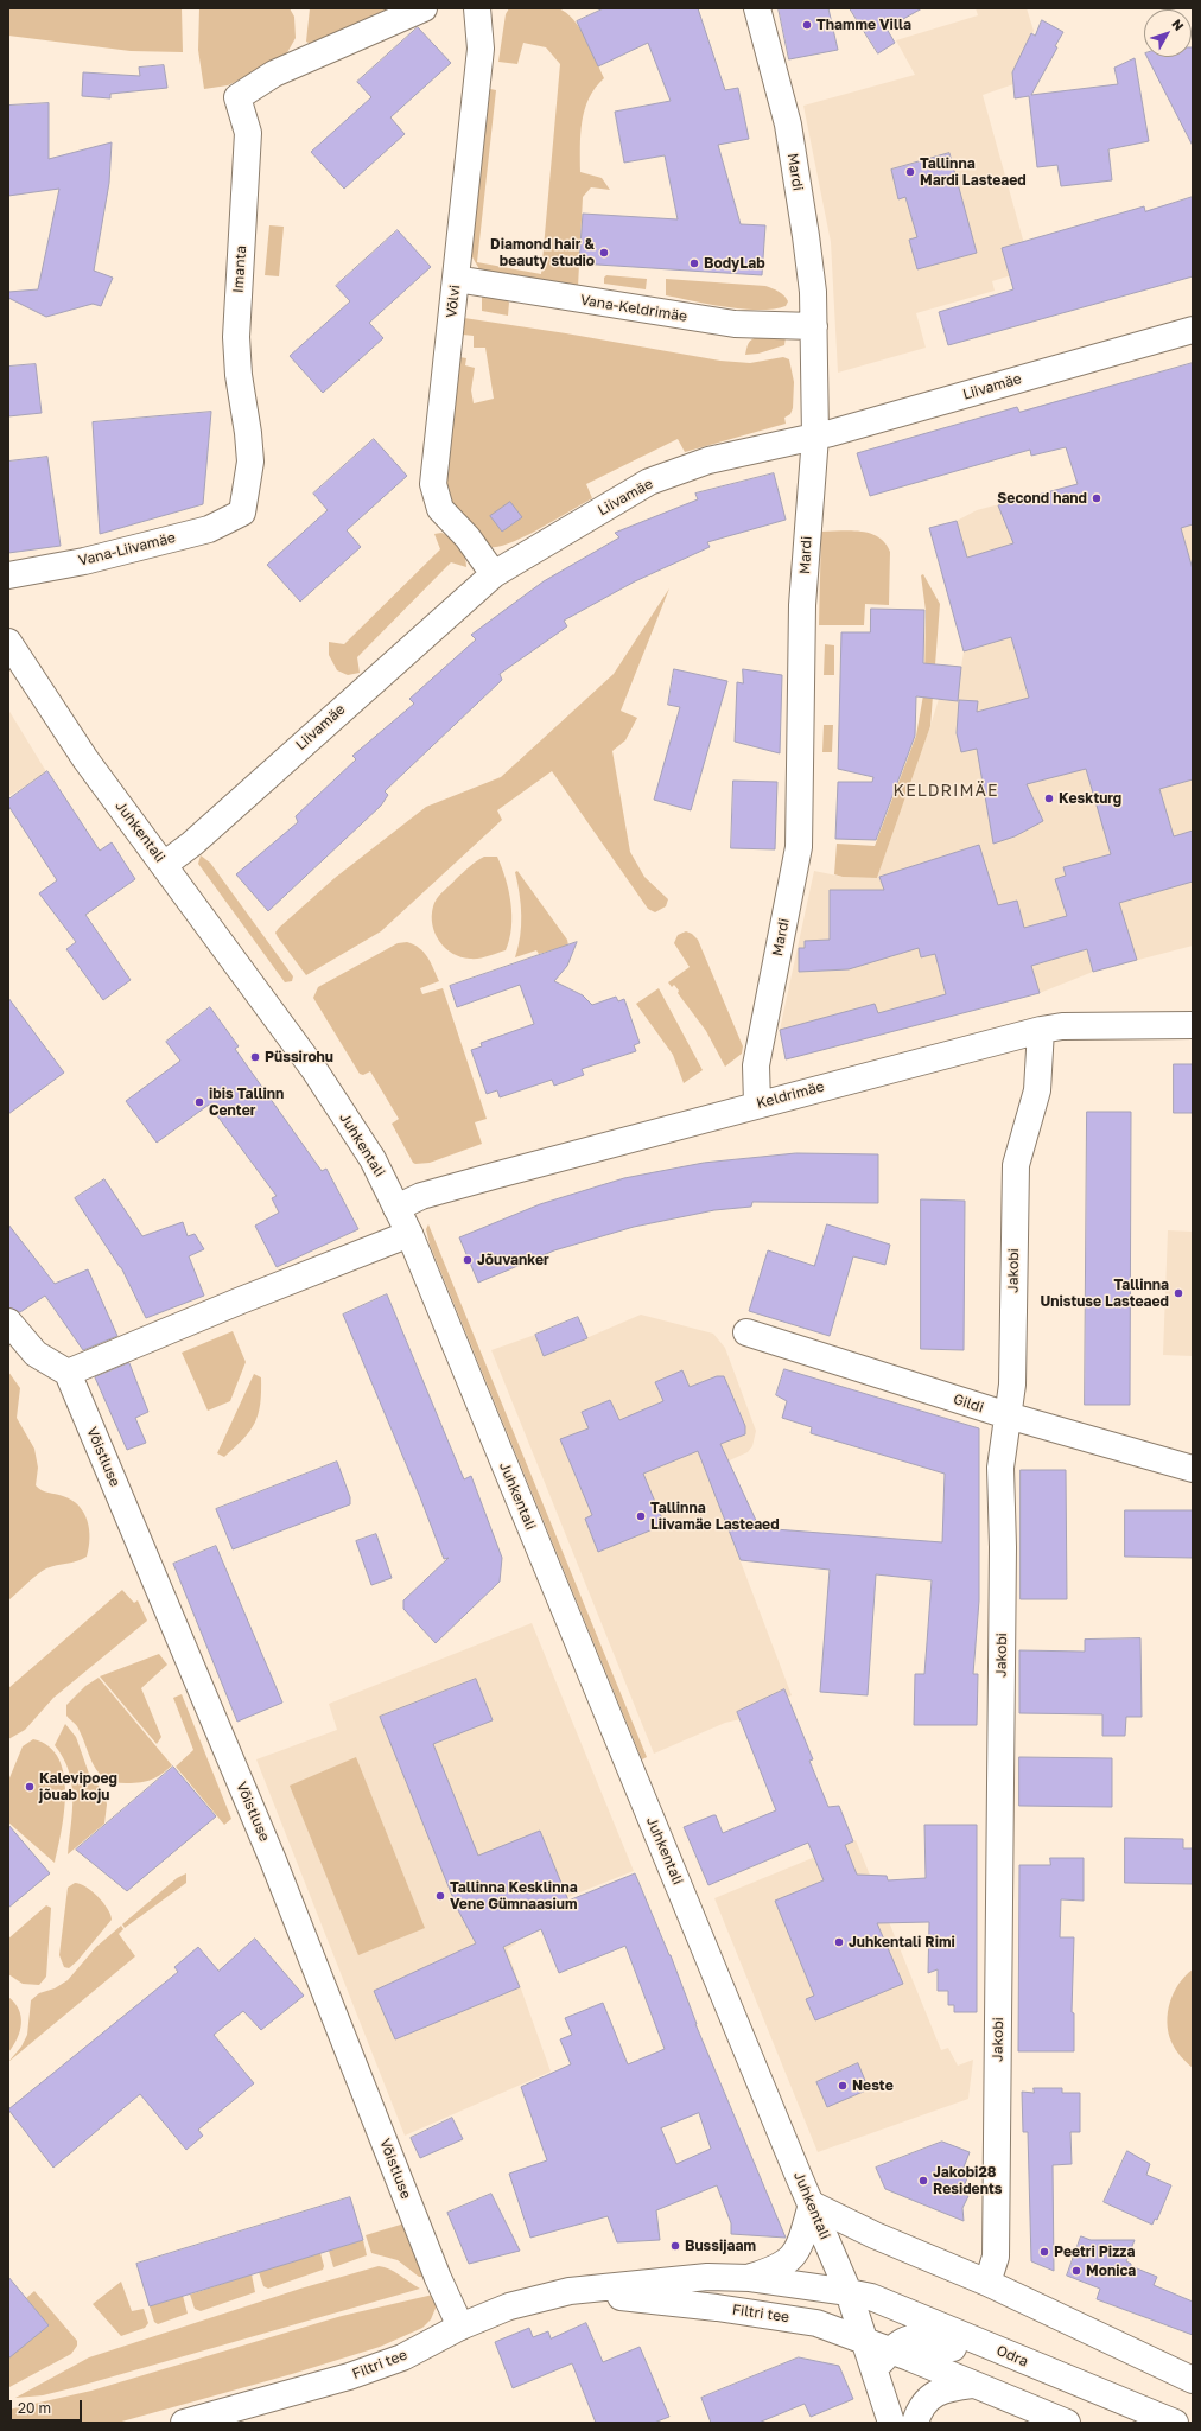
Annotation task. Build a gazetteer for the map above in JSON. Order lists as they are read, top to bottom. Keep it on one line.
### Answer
{"streets":{"street":["Mardi","Imanta","Võlvi","Vana-Keldrimäe","Liivamäe","Vana-Liivamäe","Juhkentali","Keldrimäe","Jakobi","Gildi","Võistluse","Filtri tee","Odra"]},"crossings":[["Mardi","Vana-Keldrimäe"],["Mardi","Liivamäe"],["Mardi","Keldrimäe"],["Imanta","Vana-Liivamäe"],["Võlvi","Vana-Keldrimäe"],["Võlvi","Liivamäe"],["Liivamäe","Juhkentali"],["Juhkentali","Keldrimäe"],["Juhkentali","Filtri tee"],["Juhkentali","Odra"],["Keldrimäe","Jakobi"],["Jakobi","Gildi"],["Võistluse","Filtri tee"],["Filtri tee","Odra"]],"districts":["KELDRIMÄE"],"places":["Thamme Villa","Tallinna Mardi Lasteaed","Diamond hair & beauty studio","BodyLab","Second hand","Keskturg","Püssirohu","ibis Tallinn Center","Jõuvanker","Tallinna Unistuse Lasteaed","Tallinna Liivamäe Lasteaed","Kalevipoeg jõuab koju","Tallinna Kesklinna Vene Gümnaasium","Juhkentali Rimi","Neste","Jakobi28 Residents","Bussijaam","Peetri Pizza","Monica"],"scale_bar":"20 m","north":"top right"}
